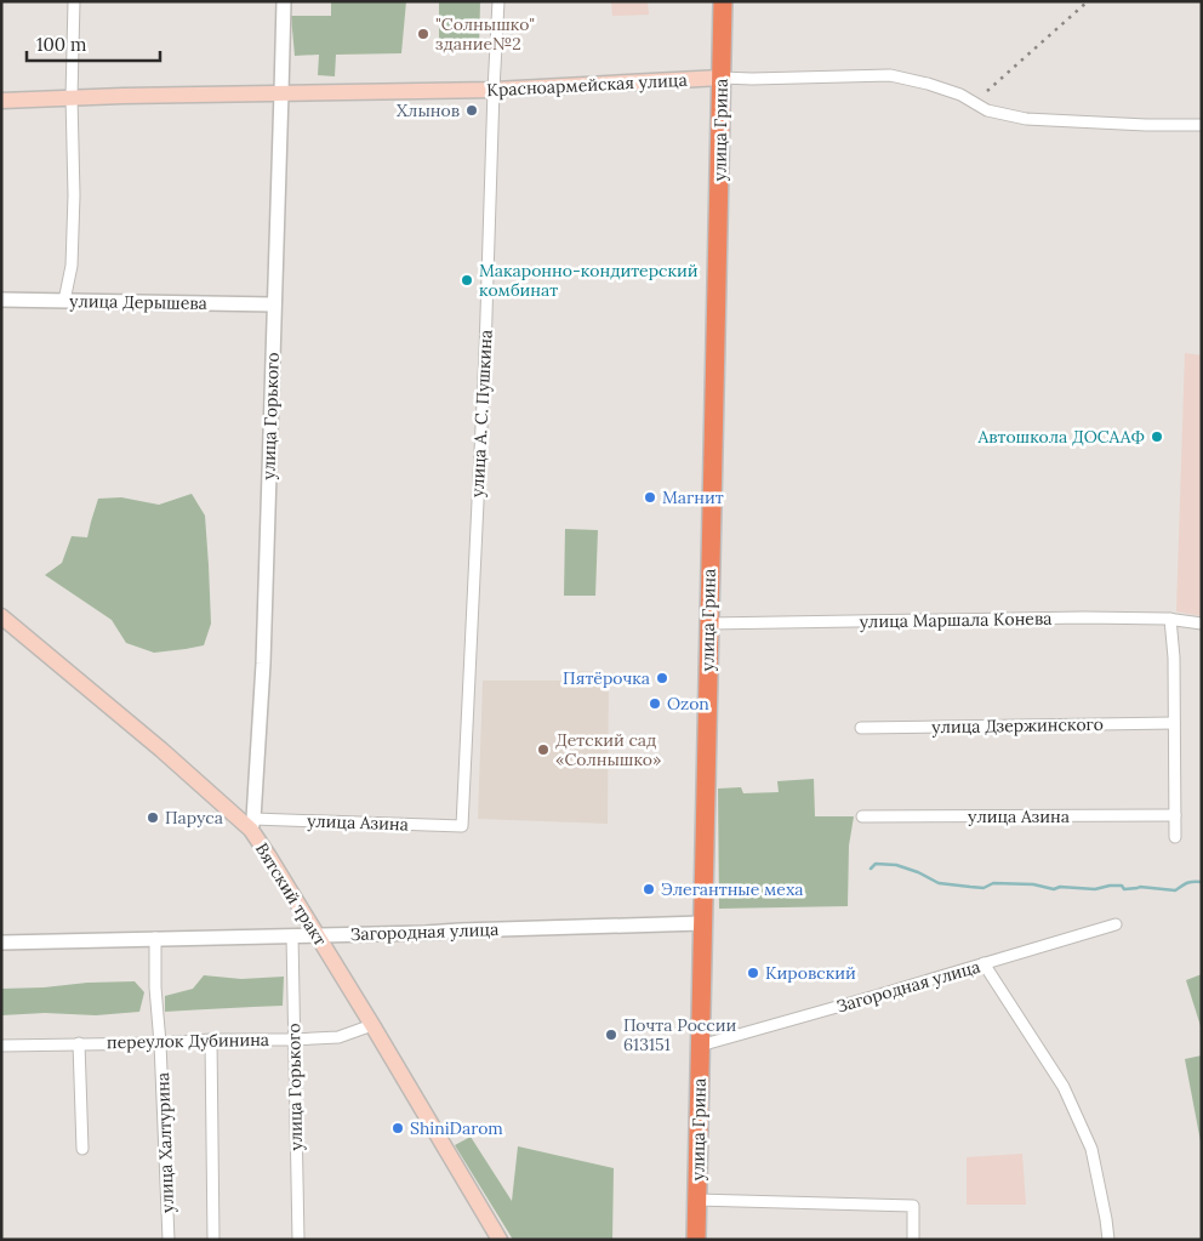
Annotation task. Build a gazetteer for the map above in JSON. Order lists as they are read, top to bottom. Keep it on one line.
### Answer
{"streets":{"highway":["улица Грина"],"main road":["Красноармейская улица","Вятский тракт"],"street":["улица Дерышева","улица А. С. Пушкина","улица Горького","улица Маршала Конева","улица Дзержинского","улица Азина","Загородная улица","переулок Дубинина","улица Халтурина"]},"crossings":[["Красноармейская улица","улица Грина"],["Красноармейская улица","улица А. С. Пушкина"],["Красноармейская улица","улица Горького"],["улица Грина","улица Маршала Конева"],["улица Грина","Загородная улица"],["улица Дерышева","улица Горького"],["улица А. С. Пушкина","улица Азина"],["улица Горького","улица Азина"],["улица Горького","Вятский тракт"],["улица Горького","Загородная улица"],["улица Горького","переулок Дубинина"],["улица Азина","Вятский тракт"],["Вятский тракт","Загородная улица"],["Вятский тракт","переулок Дубинина"],["Загородная улица","улица Халтурина"],["переулок Дубинина","улица Халтурина"]],"places":["\"Солнышко\" здание№2","Хлынов","Макаронно-кондитерский комбинат","Автошкола ДОСААФ","Магнит","Пятёрочка","Ozon","Детский сад «Солнышко»","Паруса","Элегантные меха","Кировский","Почта России 613151","ShiniDarom"],"scale_bar":"100 m"}
